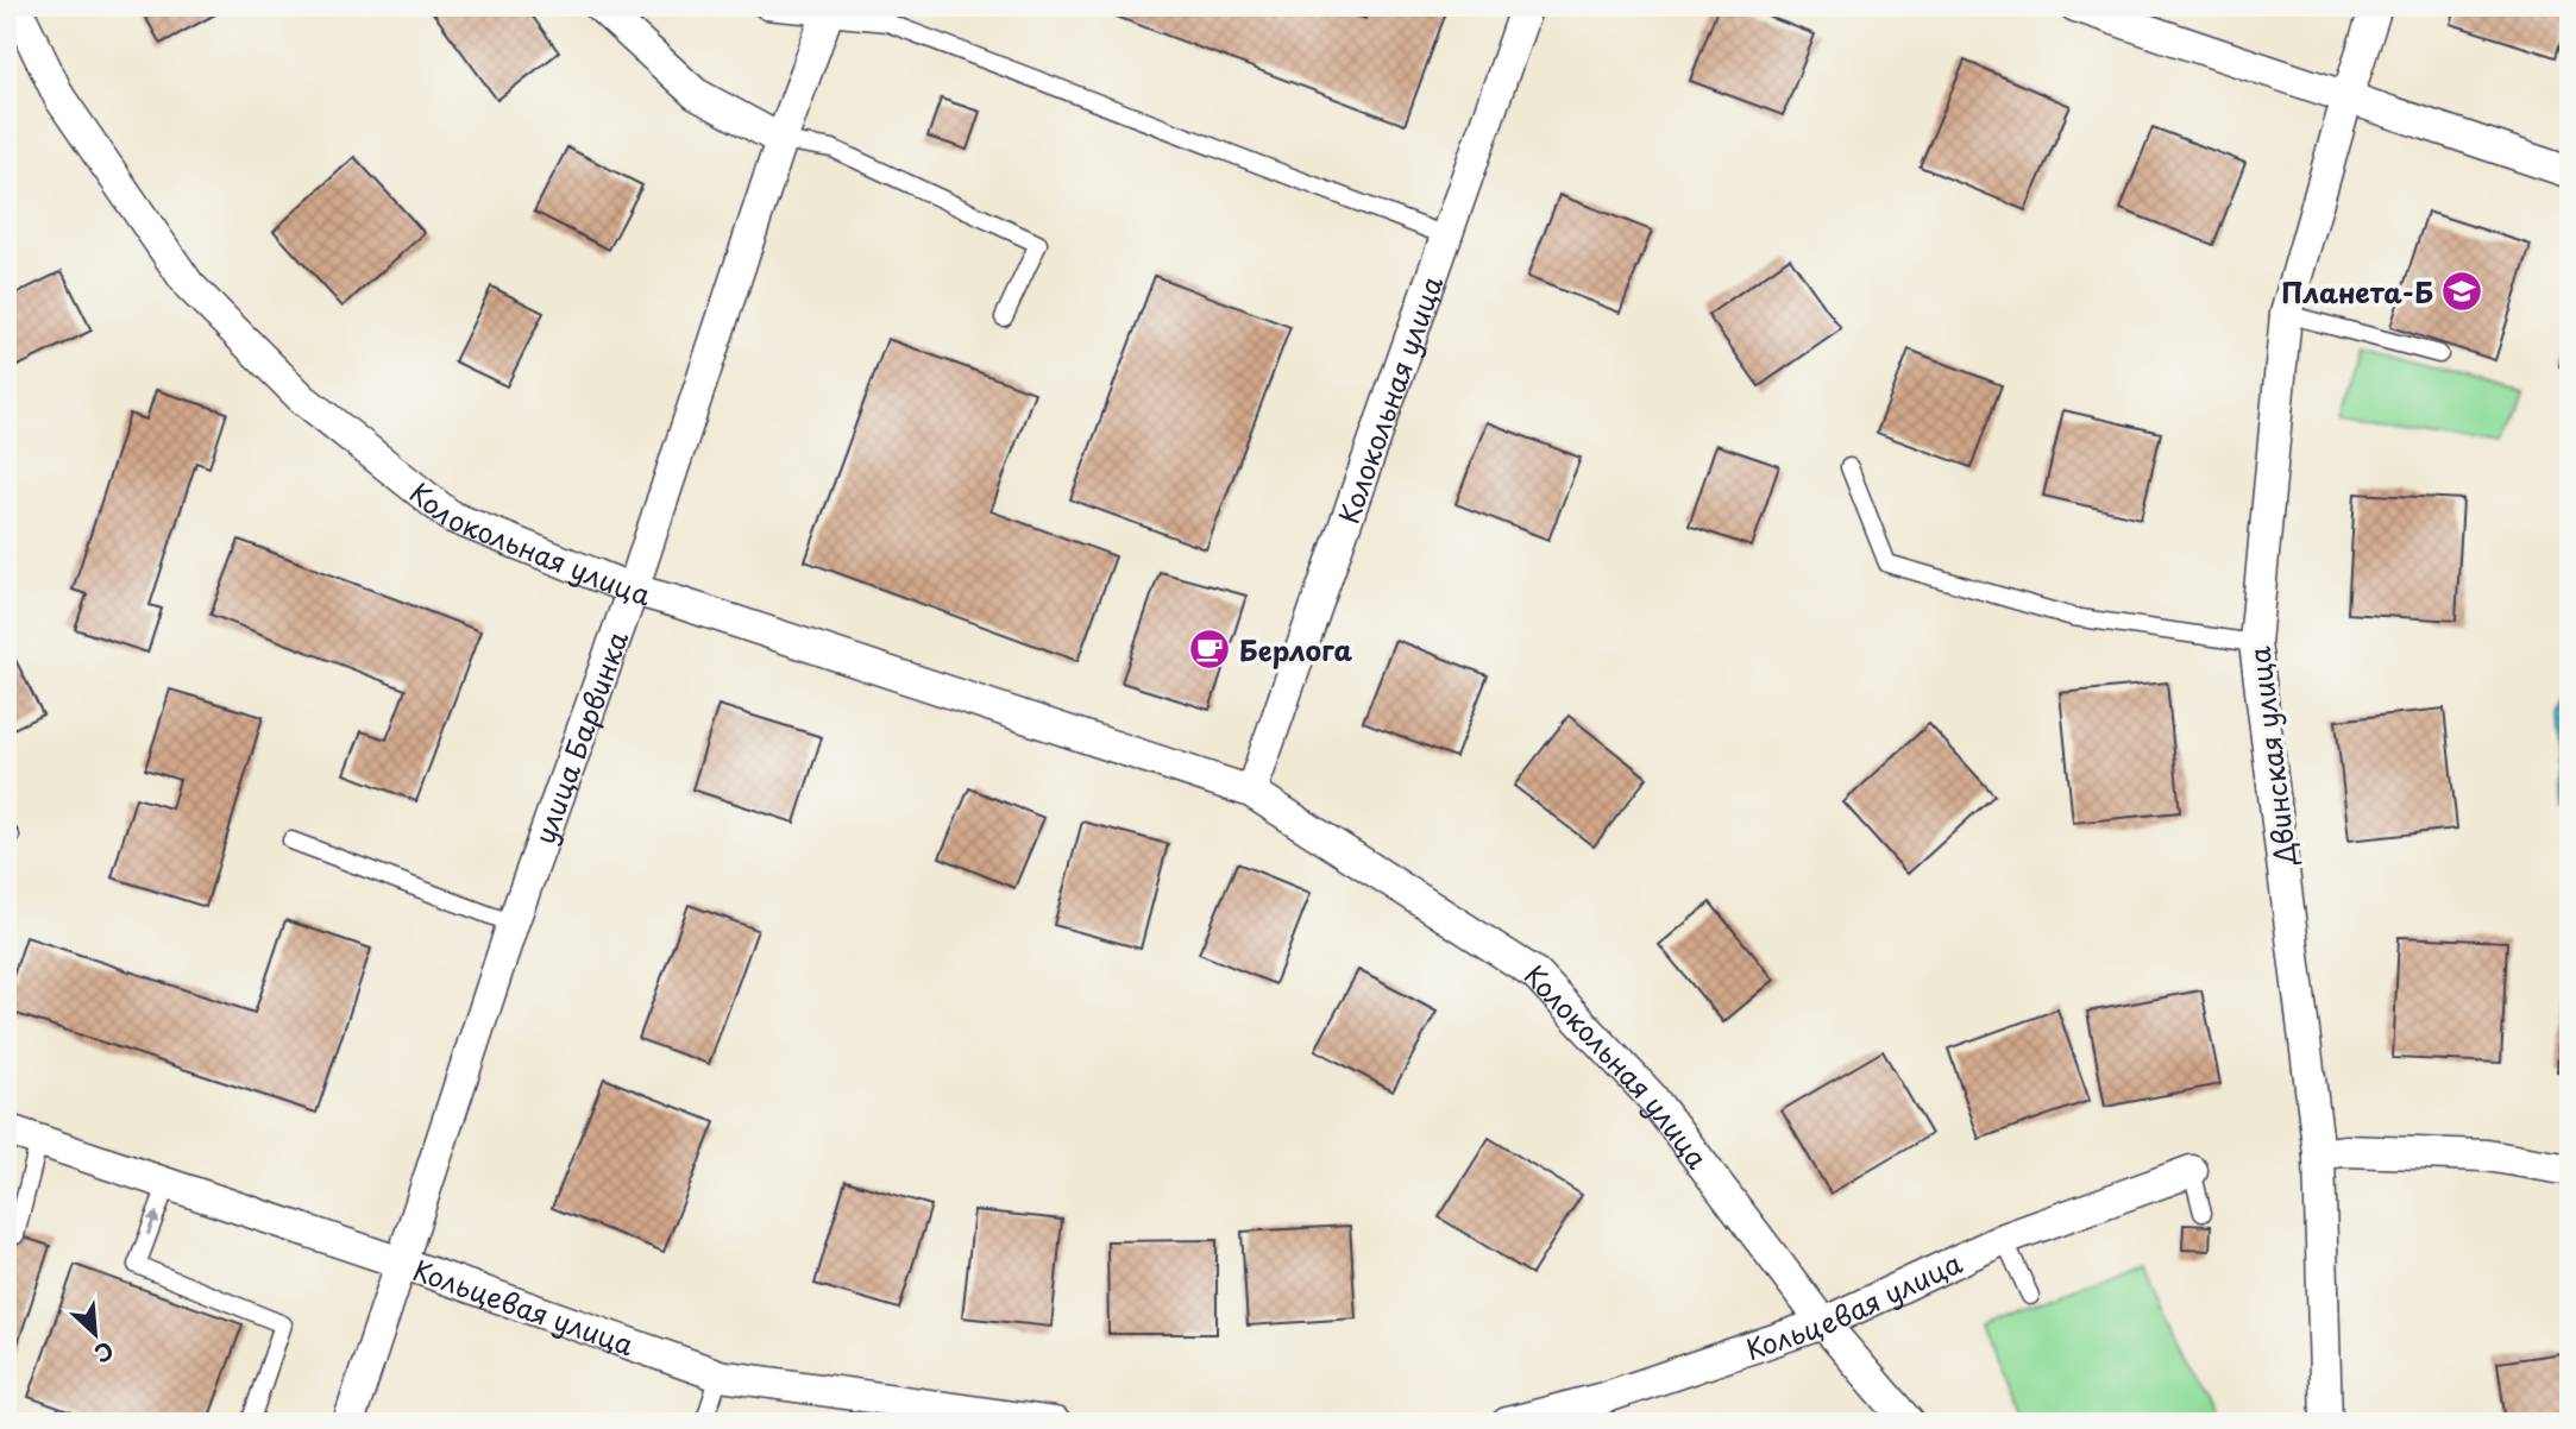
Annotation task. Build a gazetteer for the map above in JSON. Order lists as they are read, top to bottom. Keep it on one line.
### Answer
{"streets":{"street":["Колокольная улица","улица Барвинка","Двинская улица","Кольцевая улица"]},"crossings":[["Колокольная улица","улица Барвинка"],["Колокольная улица","Кольцевая улица"],["улица Барвинка","Кольцевая улица"]],"places":{"school or university":["Планета-Б"],"cafe":["Берлога"]},"north":"bottom right"}
